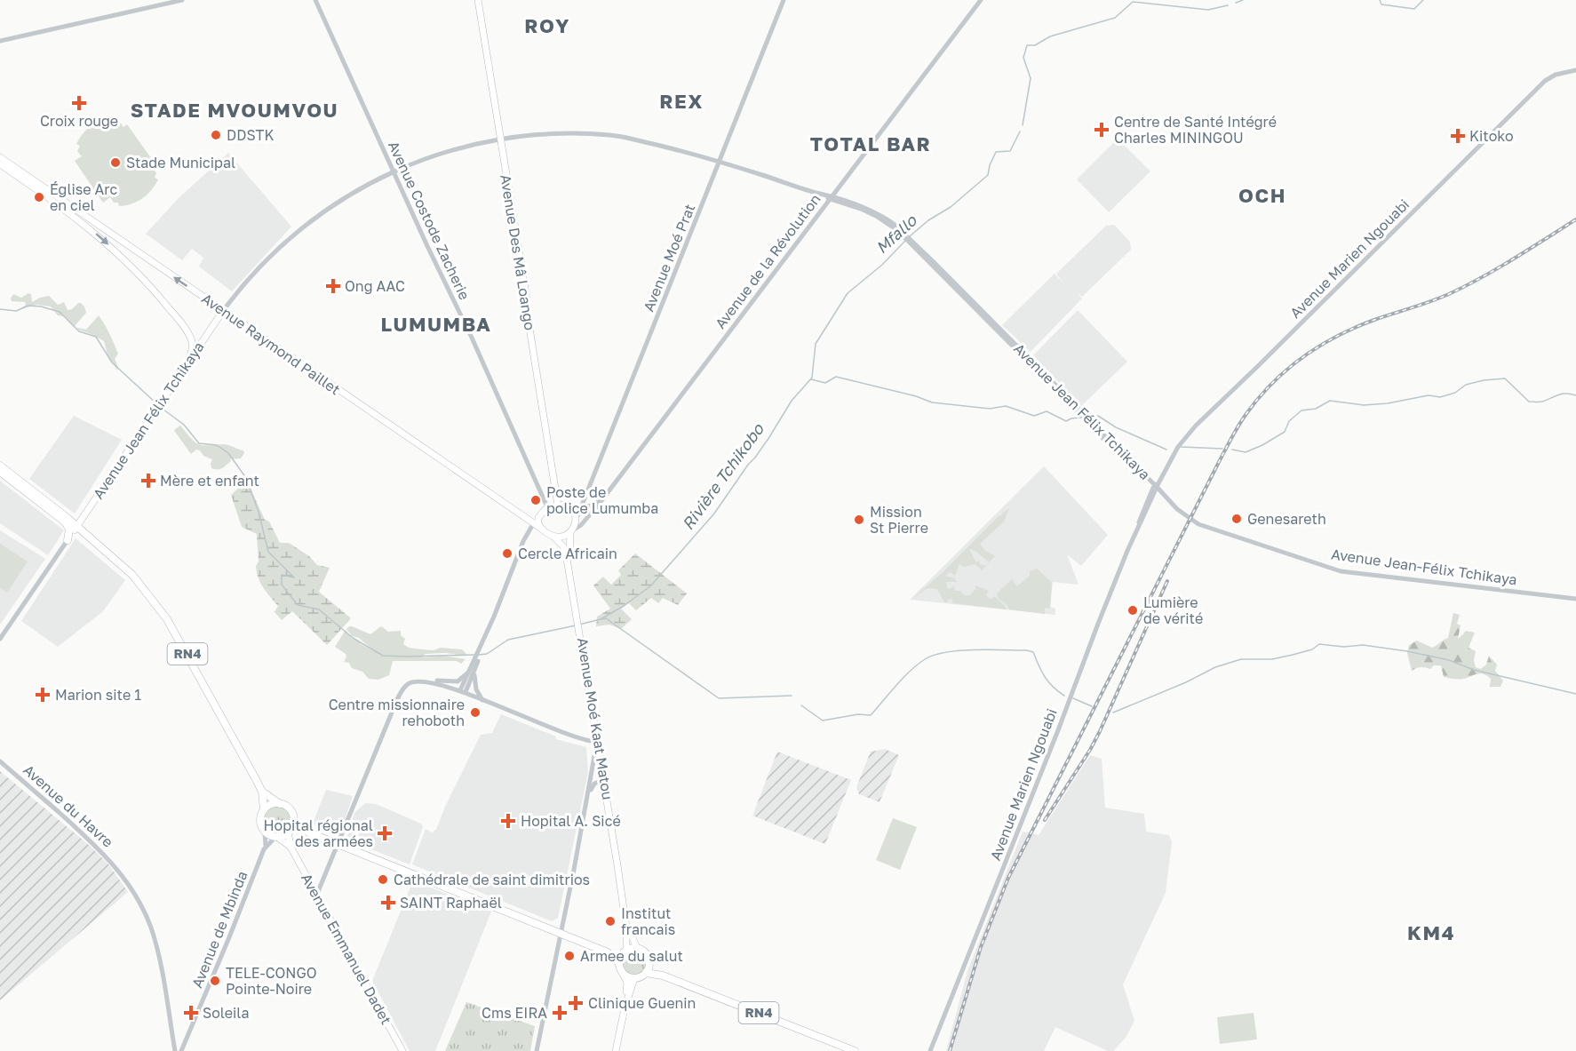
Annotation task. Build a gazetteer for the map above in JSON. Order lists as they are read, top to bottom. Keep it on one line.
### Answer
{"streets":{"highway":["RN4"],"main road":["Avenue Des Mâ Loango","Avenue Raymond Paillet","Avenue Jean Félix Tchikaya","Avenue Moé Kaat Matou","Avenue Emmanuel Dadet"],"street":["Avenue Costode Zacherie","Avenue Moé Prat","Avenue Marien Ngouabi","Avenue de la Révolution","Avenue Jean-Félix Tchikaya","Avenue du Havre","Avenue de Mbinda"]},"crossings":[["Avenue Costode Zacherie","Avenue Des Mâ Loango"],["Avenue Costode Zacherie","Avenue Moé Prat"],["Avenue Costode Zacherie","Avenue de la Révolution"],["Avenue Costode Zacherie","Avenue Raymond Paillet"],["Avenue Costode Zacherie","Avenue Jean Félix Tchikaya"],["Avenue Des Mâ Loango","Avenue Moé Prat"],["Avenue Des Mâ Loango","Avenue de la Révolution"],["Avenue Des Mâ Loango","Avenue Raymond Paillet"],["Avenue Des Mâ Loango","Avenue Jean Félix Tchikaya"],["Avenue Moé Prat","Avenue de la Révolution"],["Avenue Moé Prat","Avenue Raymond Paillet"],["Avenue Moé Prat","Avenue Jean Félix Tchikaya"],["Avenue Marien Ngouabi","Avenue Jean Félix Tchikaya"],["Avenue Marien Ngouabi","Avenue Jean-Félix Tchikaya"],["Avenue de la Révolution","Avenue Raymond Paillet"],["Avenue de la Révolution","Avenue Jean Félix Tchikaya"],["Avenue Raymond Paillet","Avenue Jean Félix Tchikaya"],["Avenue Jean Félix Tchikaya","Avenue Jean-Félix Tchikaya"],["Avenue Jean Félix Tchikaya","RN4"],["RN4","Avenue Moé Kaat Matou"],["RN4","Avenue de Mbinda"],["RN4","Avenue Emmanuel Dadet"],["Avenue de Mbinda","Avenue Emmanuel Dadet"]],"districts":["ROY","REX","STADE MVOUMVOU","TOTAL BAR","OCH","LUMUMBA","KM4"],"water":["Mfallo","Rivière Tchikobo"],"places":{"health":["Croix rouge","Centre de Santé Intégré Charles MININGOU","Kitoko","Ong AAC","Mère et enfant","Marion site 1","Hopital A. Sicé","Hopital régional des armées","SAINT Raphaël","Clinique Guenin","Soleila","Cms EIRA"],"other":["DDSTK","Stade Municipal","Église Arc en ciel","Poste de police Lumumba","Genesareth","Mission St Pierre","Cercle Africain","Lumière de vérité","Centre missionnaire rehoboth","Cathédrale de saint dimitrios","Institut francais","Armee du salut","TELE-CONGO Pointe-Noire"]}}
